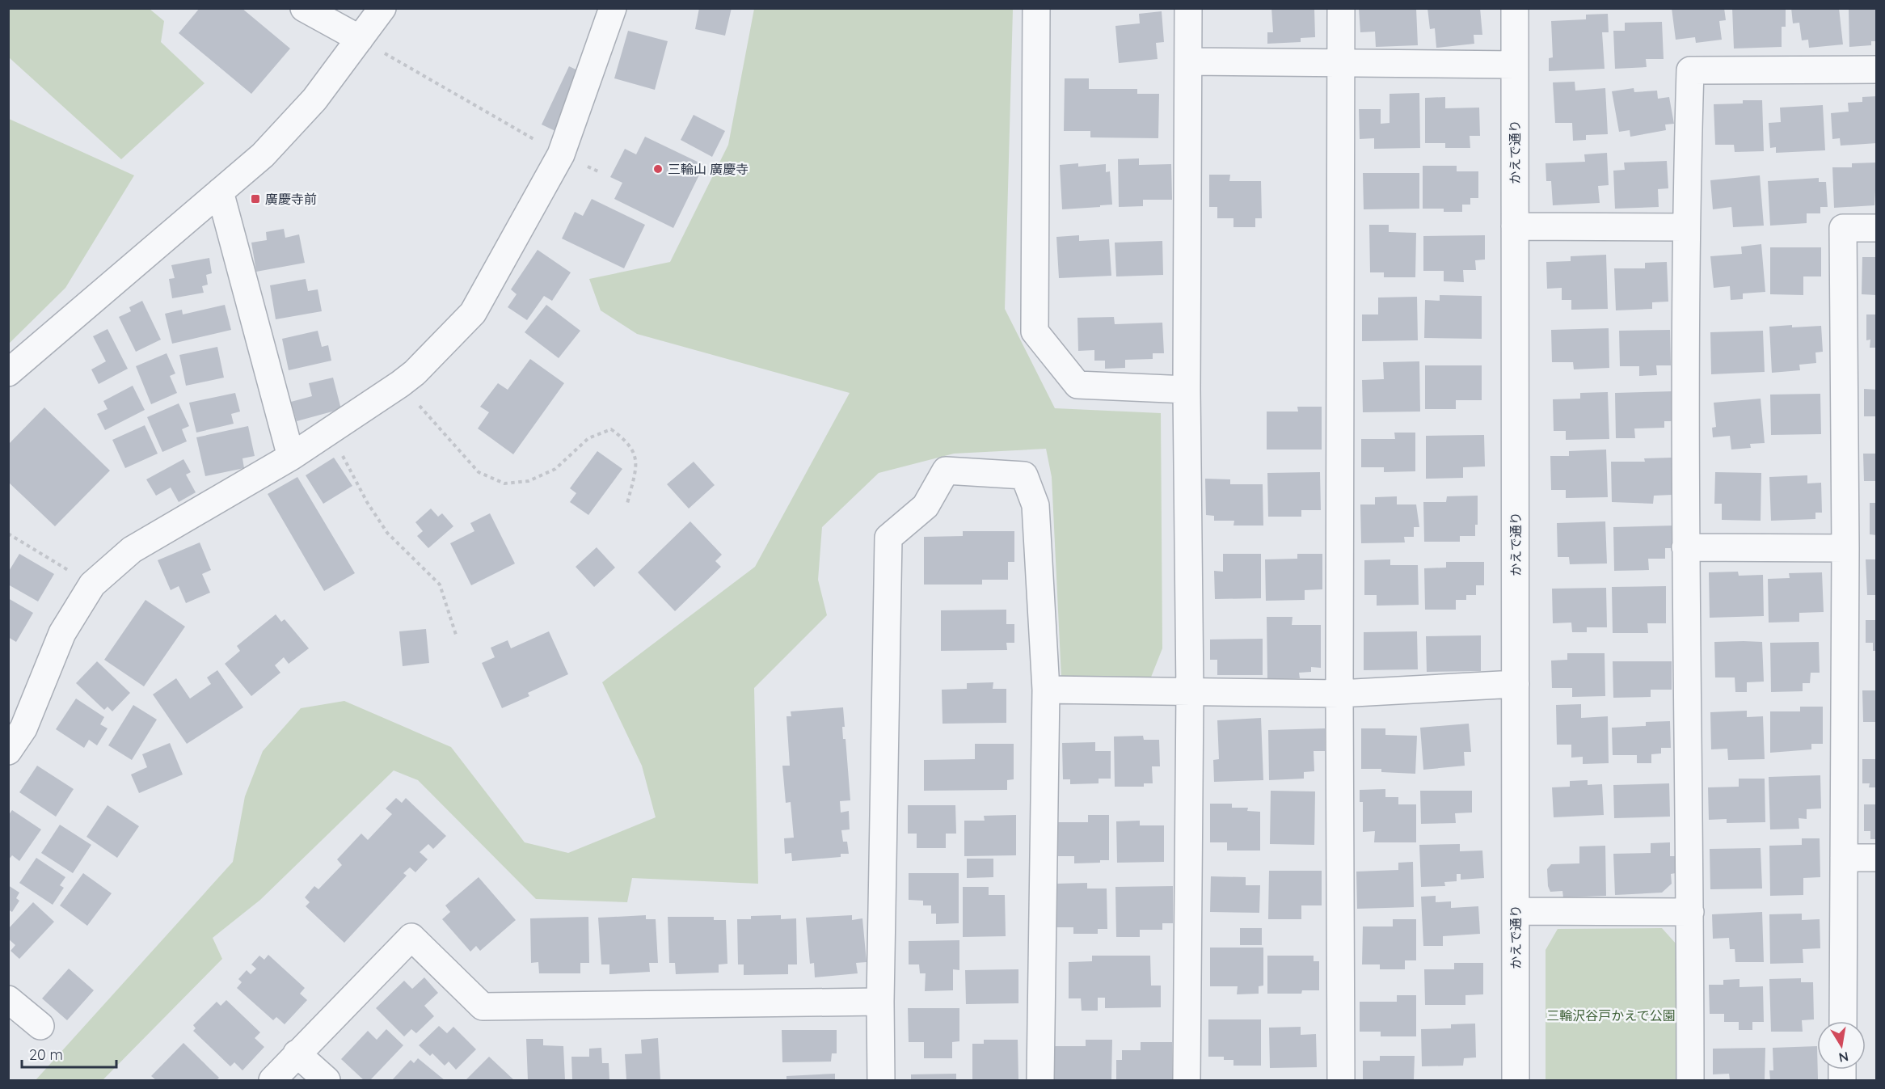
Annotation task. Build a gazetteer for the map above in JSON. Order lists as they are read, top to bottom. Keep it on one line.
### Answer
{"streets":{"street":["かえで通り"]},"parks":["三輪沢谷戸かえで公園"],"places":{"other":["三輪山 廣慶寺"],"transit":["廣慶寺前"]},"scale_bar":"20 m","north":"bottom"}
